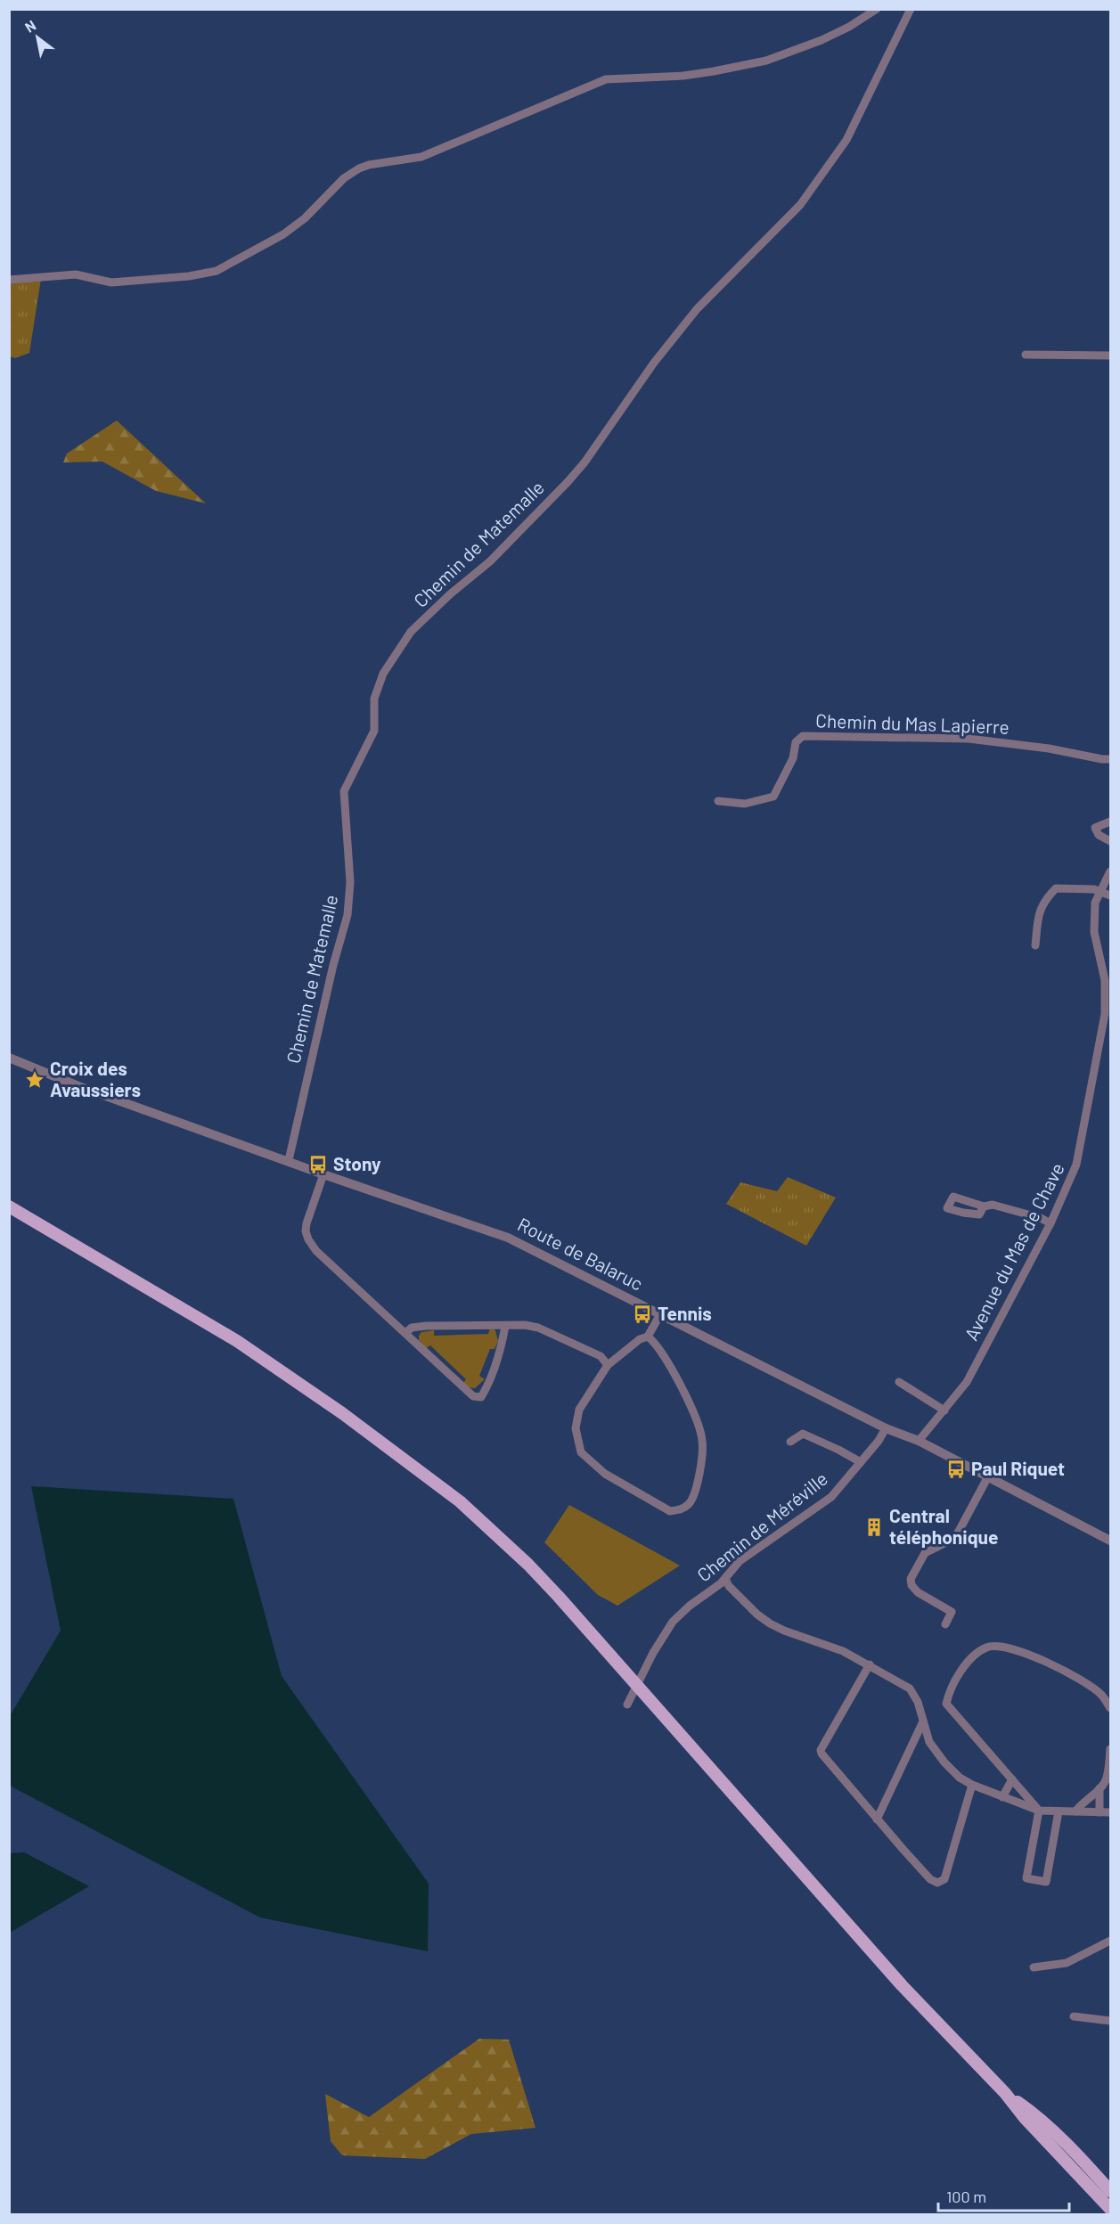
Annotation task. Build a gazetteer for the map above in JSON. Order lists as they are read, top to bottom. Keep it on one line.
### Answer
{"streets":{"street":["Chemin de Matemalle","Chemin du Mas Lapierre","Avenue du Mas de Chave","Route de Balaruc","Chemin de Méréville"]},"crossings":[["Chemin de Matemalle","Route de Balaruc"],["Avenue du Mas de Chave","Route de Balaruc"],["Route de Balaruc","Chemin de Méréville"]],"places":{"place":["Croix des Avaussiers"],"bus stop":["Stony","Tennis","Paul Riquet"],"building":["Central téléphonique"]},"scale_bar":"100 m","north":"top left"}
